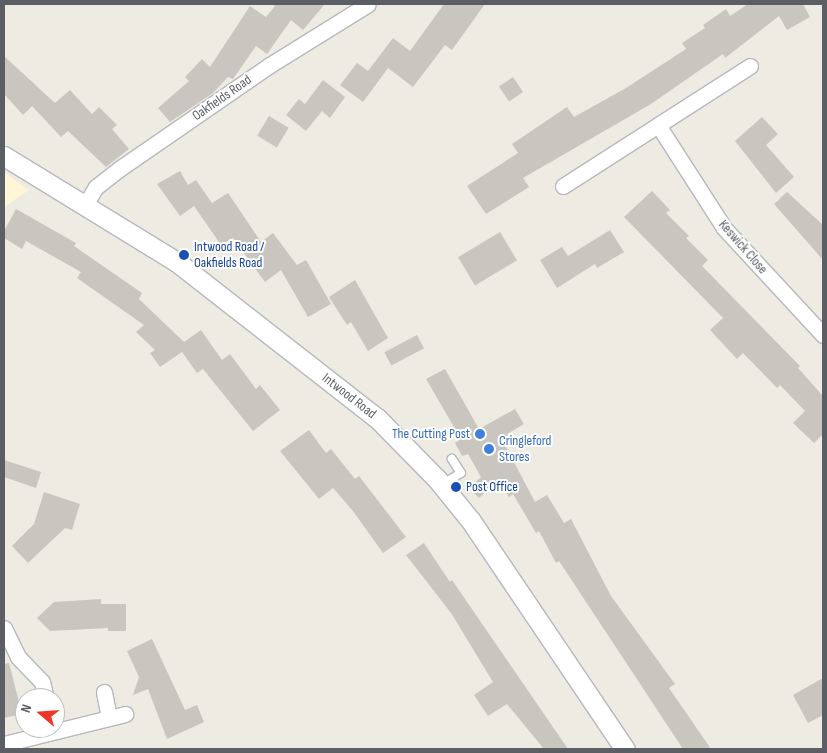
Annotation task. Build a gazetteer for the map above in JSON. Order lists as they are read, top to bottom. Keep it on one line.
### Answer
{"streets":{"street":["Oakfields Road","Keswick Close","Intwood Road"]},"crossings":[["Oakfields Road","Intwood Road"]],"places":["Intwood Road / Oakfields Road","The Cutting Post","Cringleford Stores","Post Office"],"north":"left"}
